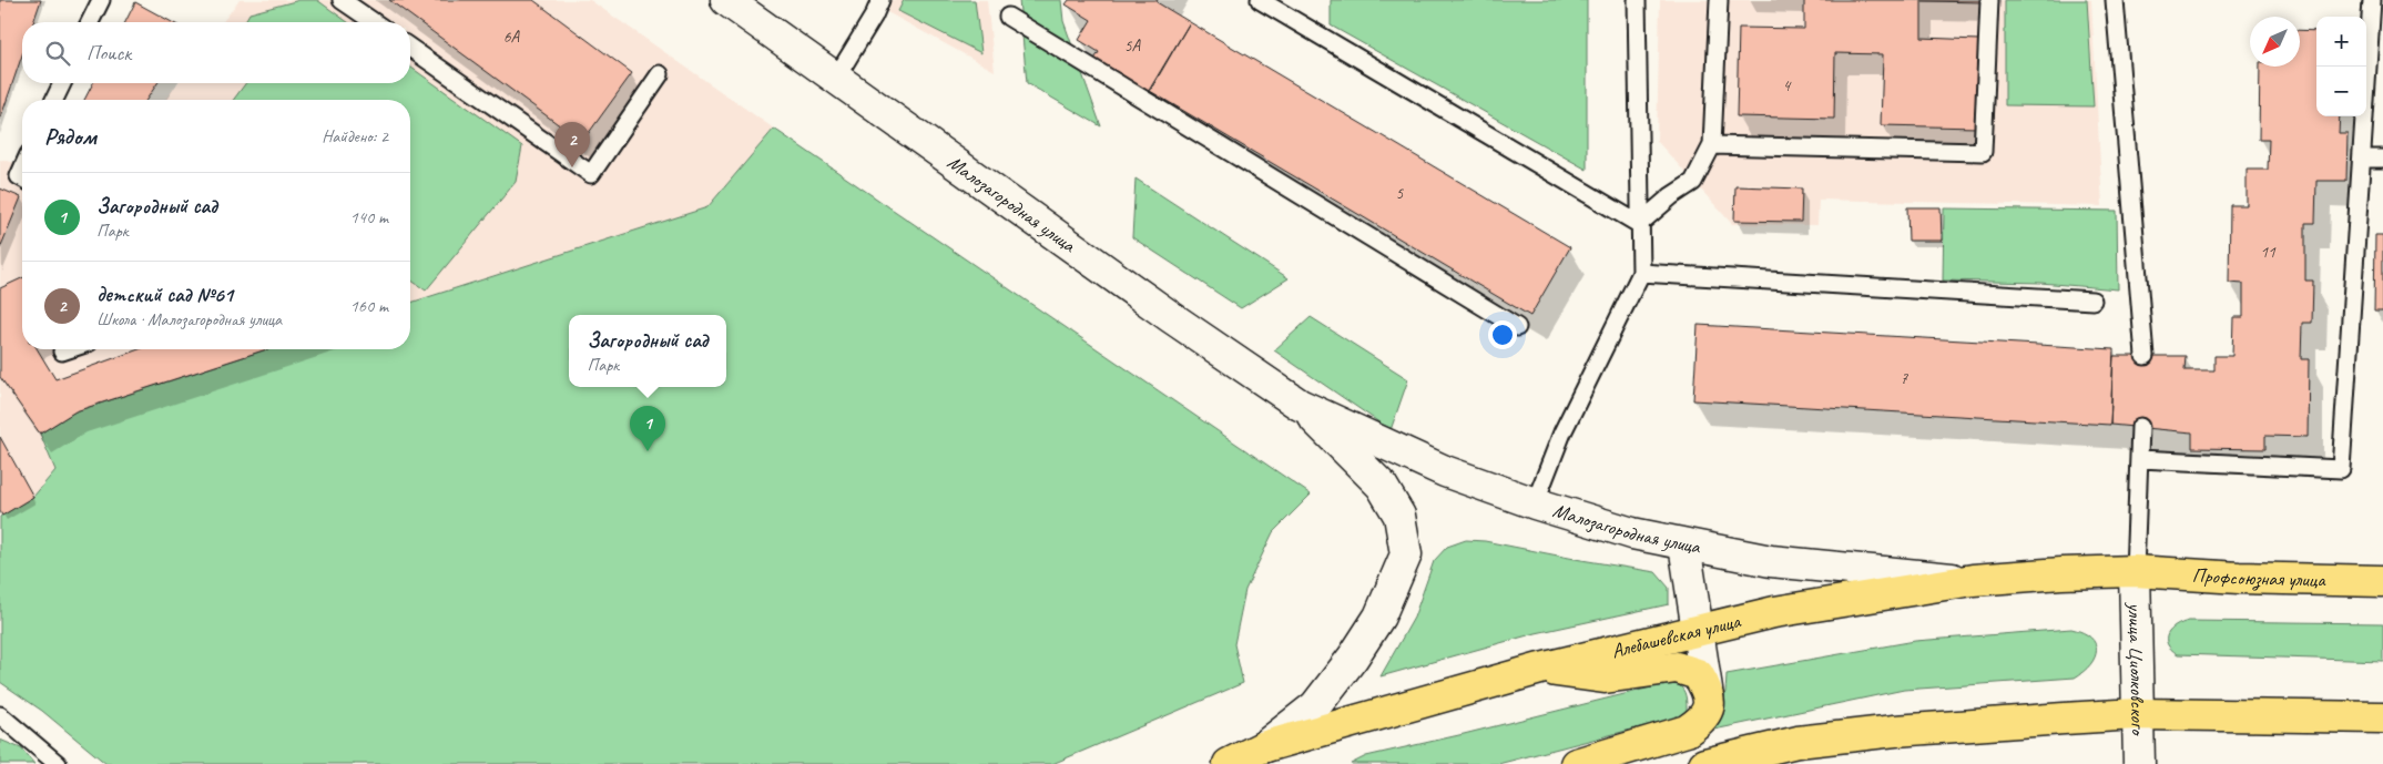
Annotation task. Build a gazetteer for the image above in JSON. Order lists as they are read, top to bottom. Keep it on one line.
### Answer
{"streets":{"main road":["Профсоюзная улица","Алебашевская улица"],"street":["Малозагородная улица","улица Циолковского"]},"crossings":[["Малозагородная улица","Алебашевская улица"],["Профсоюзная улица","Алебашевская улица"],["Профсоюзная улица","улица Циолковского"],["Алебашевская улица","улица Циолковского"]],"house_numbers":["6А","5А","4","5","11","7"],"north":"bottom left","page":{"map_buttons":["+","−"],"search":"Поиск","heading":["Рядом","Найдено: 2"],"pins":["2","1"],"list":[{"mark":"1","name":"Загородный сад","note":"Парк","value":"140 m"},{"mark":"2","name":"детский сад №61","note":"Школа · Малозагородная улица","value":"160 m"}],"popup":["Загородный сад","Парк"]}}
